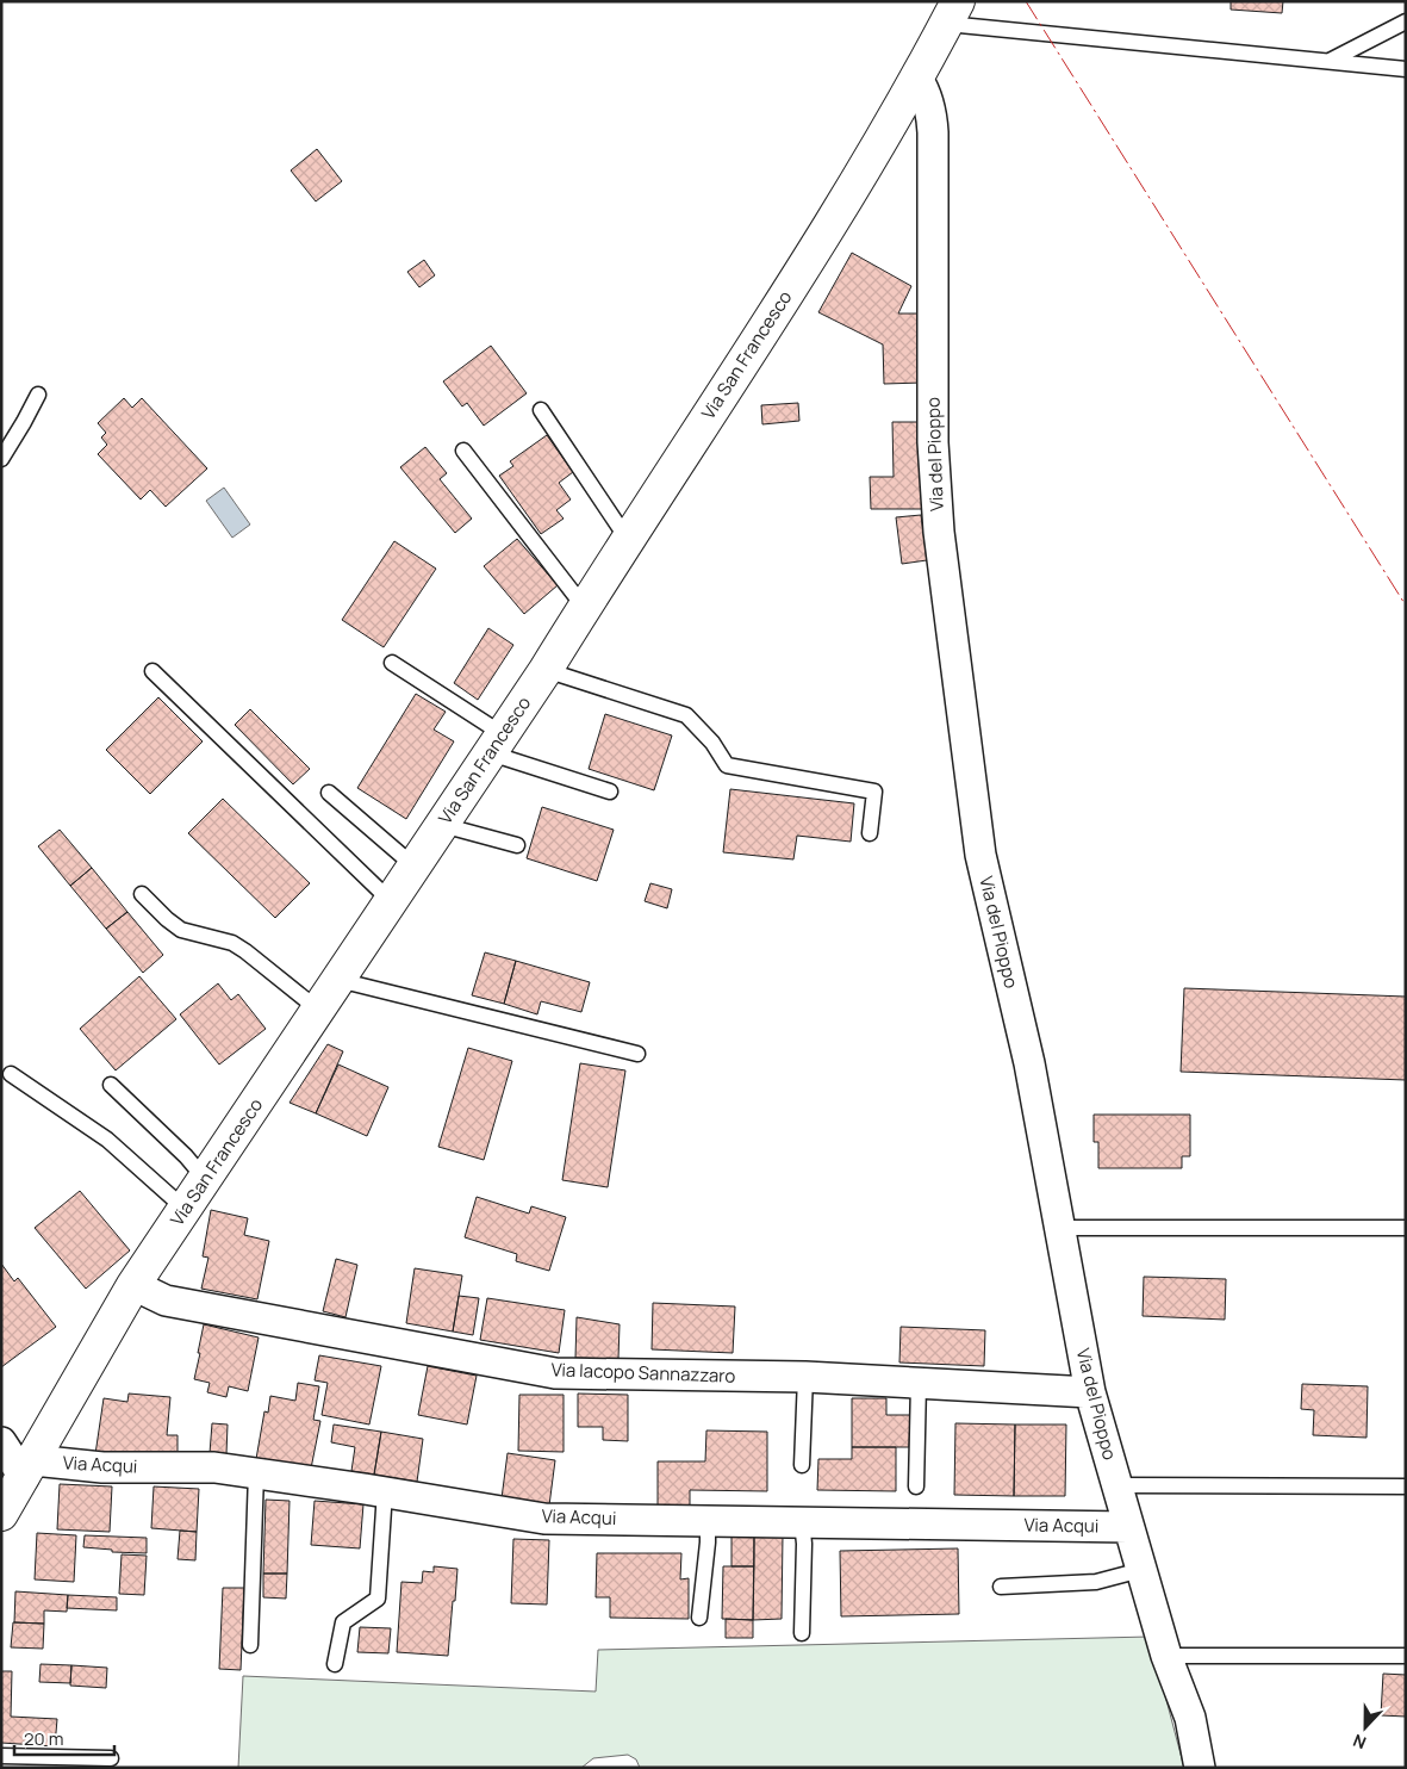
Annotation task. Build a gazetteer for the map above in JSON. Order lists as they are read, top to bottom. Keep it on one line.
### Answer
{"streets":{"main road":["Via San Francesco"],"street":["Via del Pioppo","Via Iacopo Sannazzaro","Via Acqui"]},"crossings":[["Via San Francesco","Via del Pioppo"],["Via San Francesco","Via Iacopo Sannazzaro"],["Via San Francesco","Via Acqui"],["Via del Pioppo","Via Iacopo Sannazzaro"],["Via del Pioppo","Via Acqui"]],"scale_bar":"20 m","north":"bottom"}
